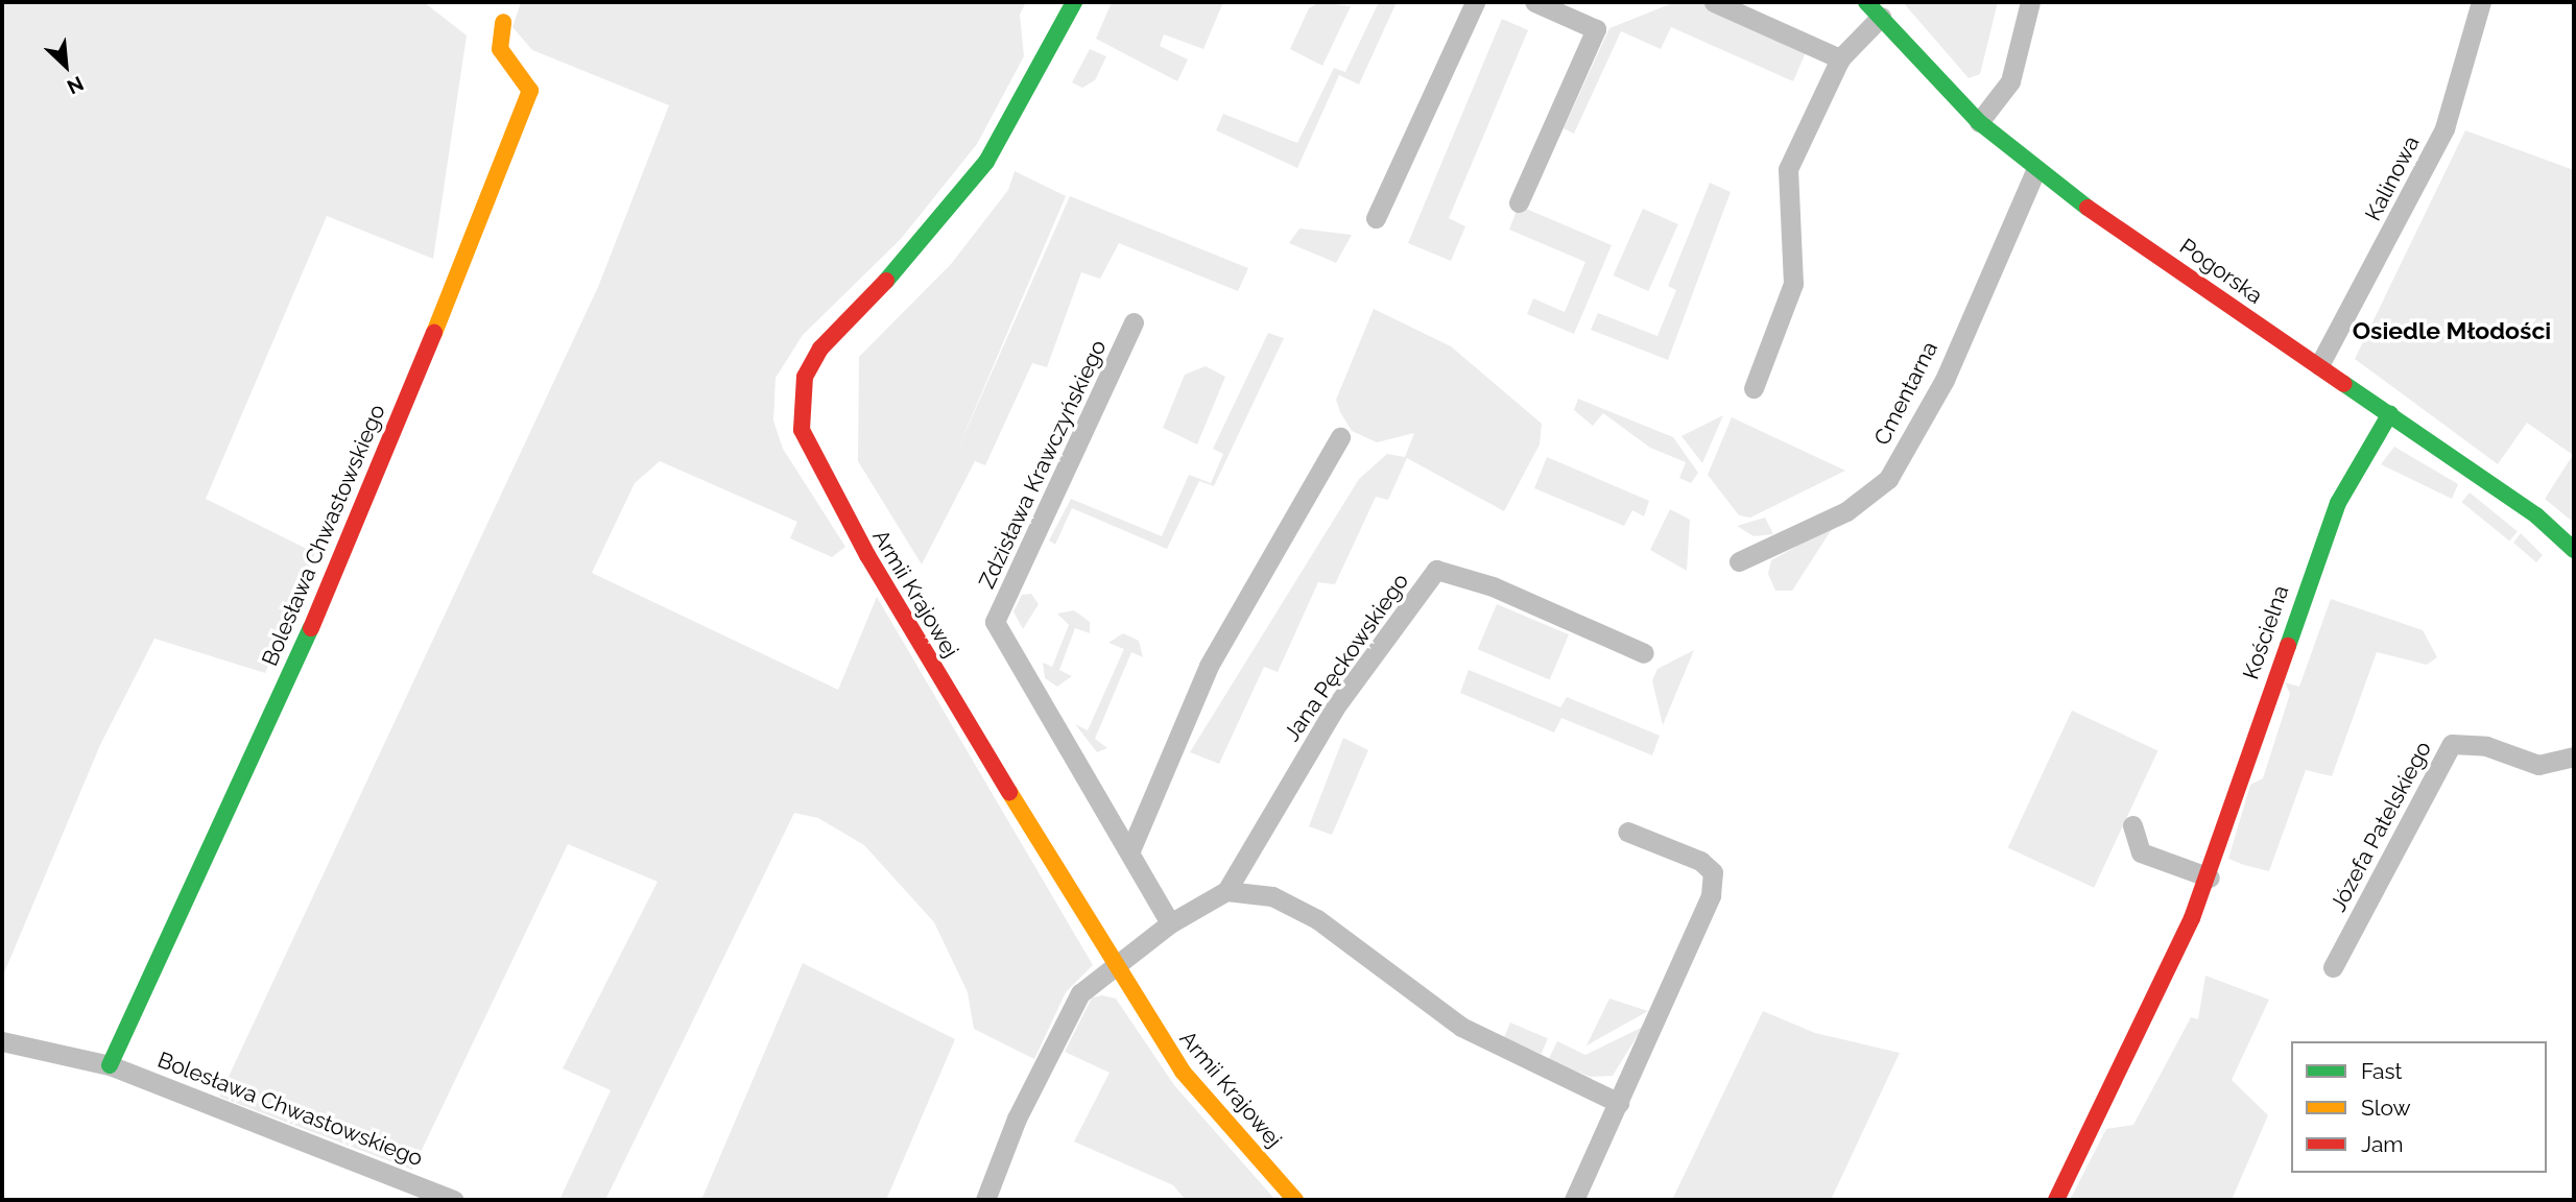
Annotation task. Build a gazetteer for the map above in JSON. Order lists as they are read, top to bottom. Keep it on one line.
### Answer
{"streets":{"street":["Kalinowa","Pogorska","Cmentarna","Zdzisława Krawczyńskiego","Bolesława Chwastowskiego","Armii Krajowej","Kościelna","Jana Pęckowskiego","Józefa Patelskiego"]},"crossings":[["Kalinowa","Pogorska"],["Pogorska","Cmentarna"],["Pogorska","Kościelna"],["Zdzisława Krawczyńskiego","Jana Pęckowskiego"],["Armii Krajowej","Jana Pęckowskiego"]],"districts":["Osiedle Młodości"],"legend":["Fast","Slow","Jam"],"north":"bottom right"}
